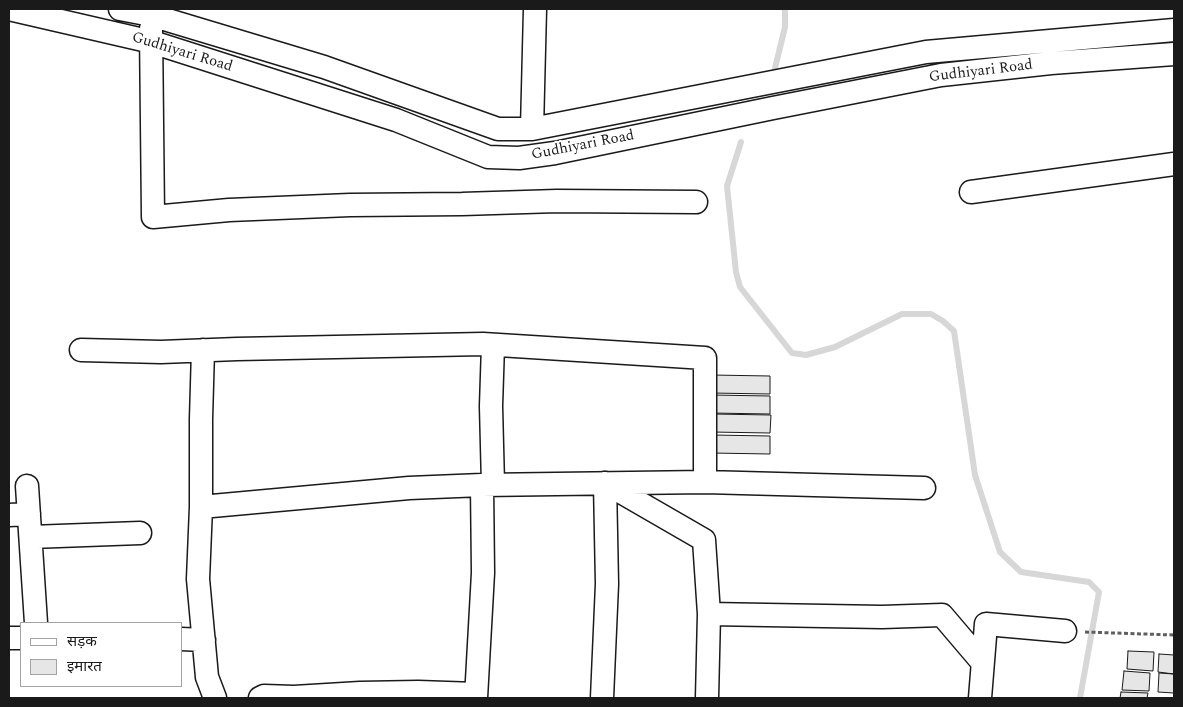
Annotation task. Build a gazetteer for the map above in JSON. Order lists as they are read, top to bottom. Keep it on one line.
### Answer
{"streets":{"street":["Gudhiyari Road"]},"legend":["सड़क","इमारत"]}
